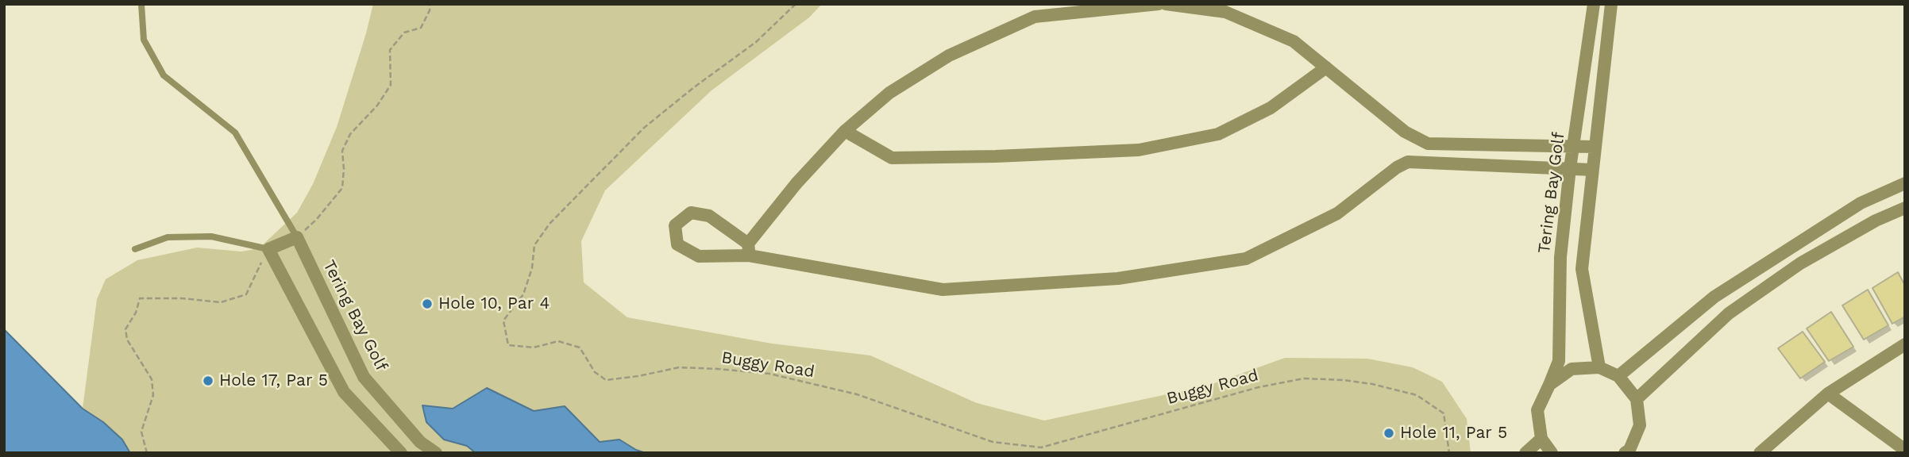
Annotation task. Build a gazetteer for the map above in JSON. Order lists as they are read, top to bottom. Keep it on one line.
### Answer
{"streets":{"street":["Tering Bay Golf"],"path":["Buggy Road"]},"places":["Hole 10, Par 4","Hole 17, Par 5","Hole 11, Par 5"]}
